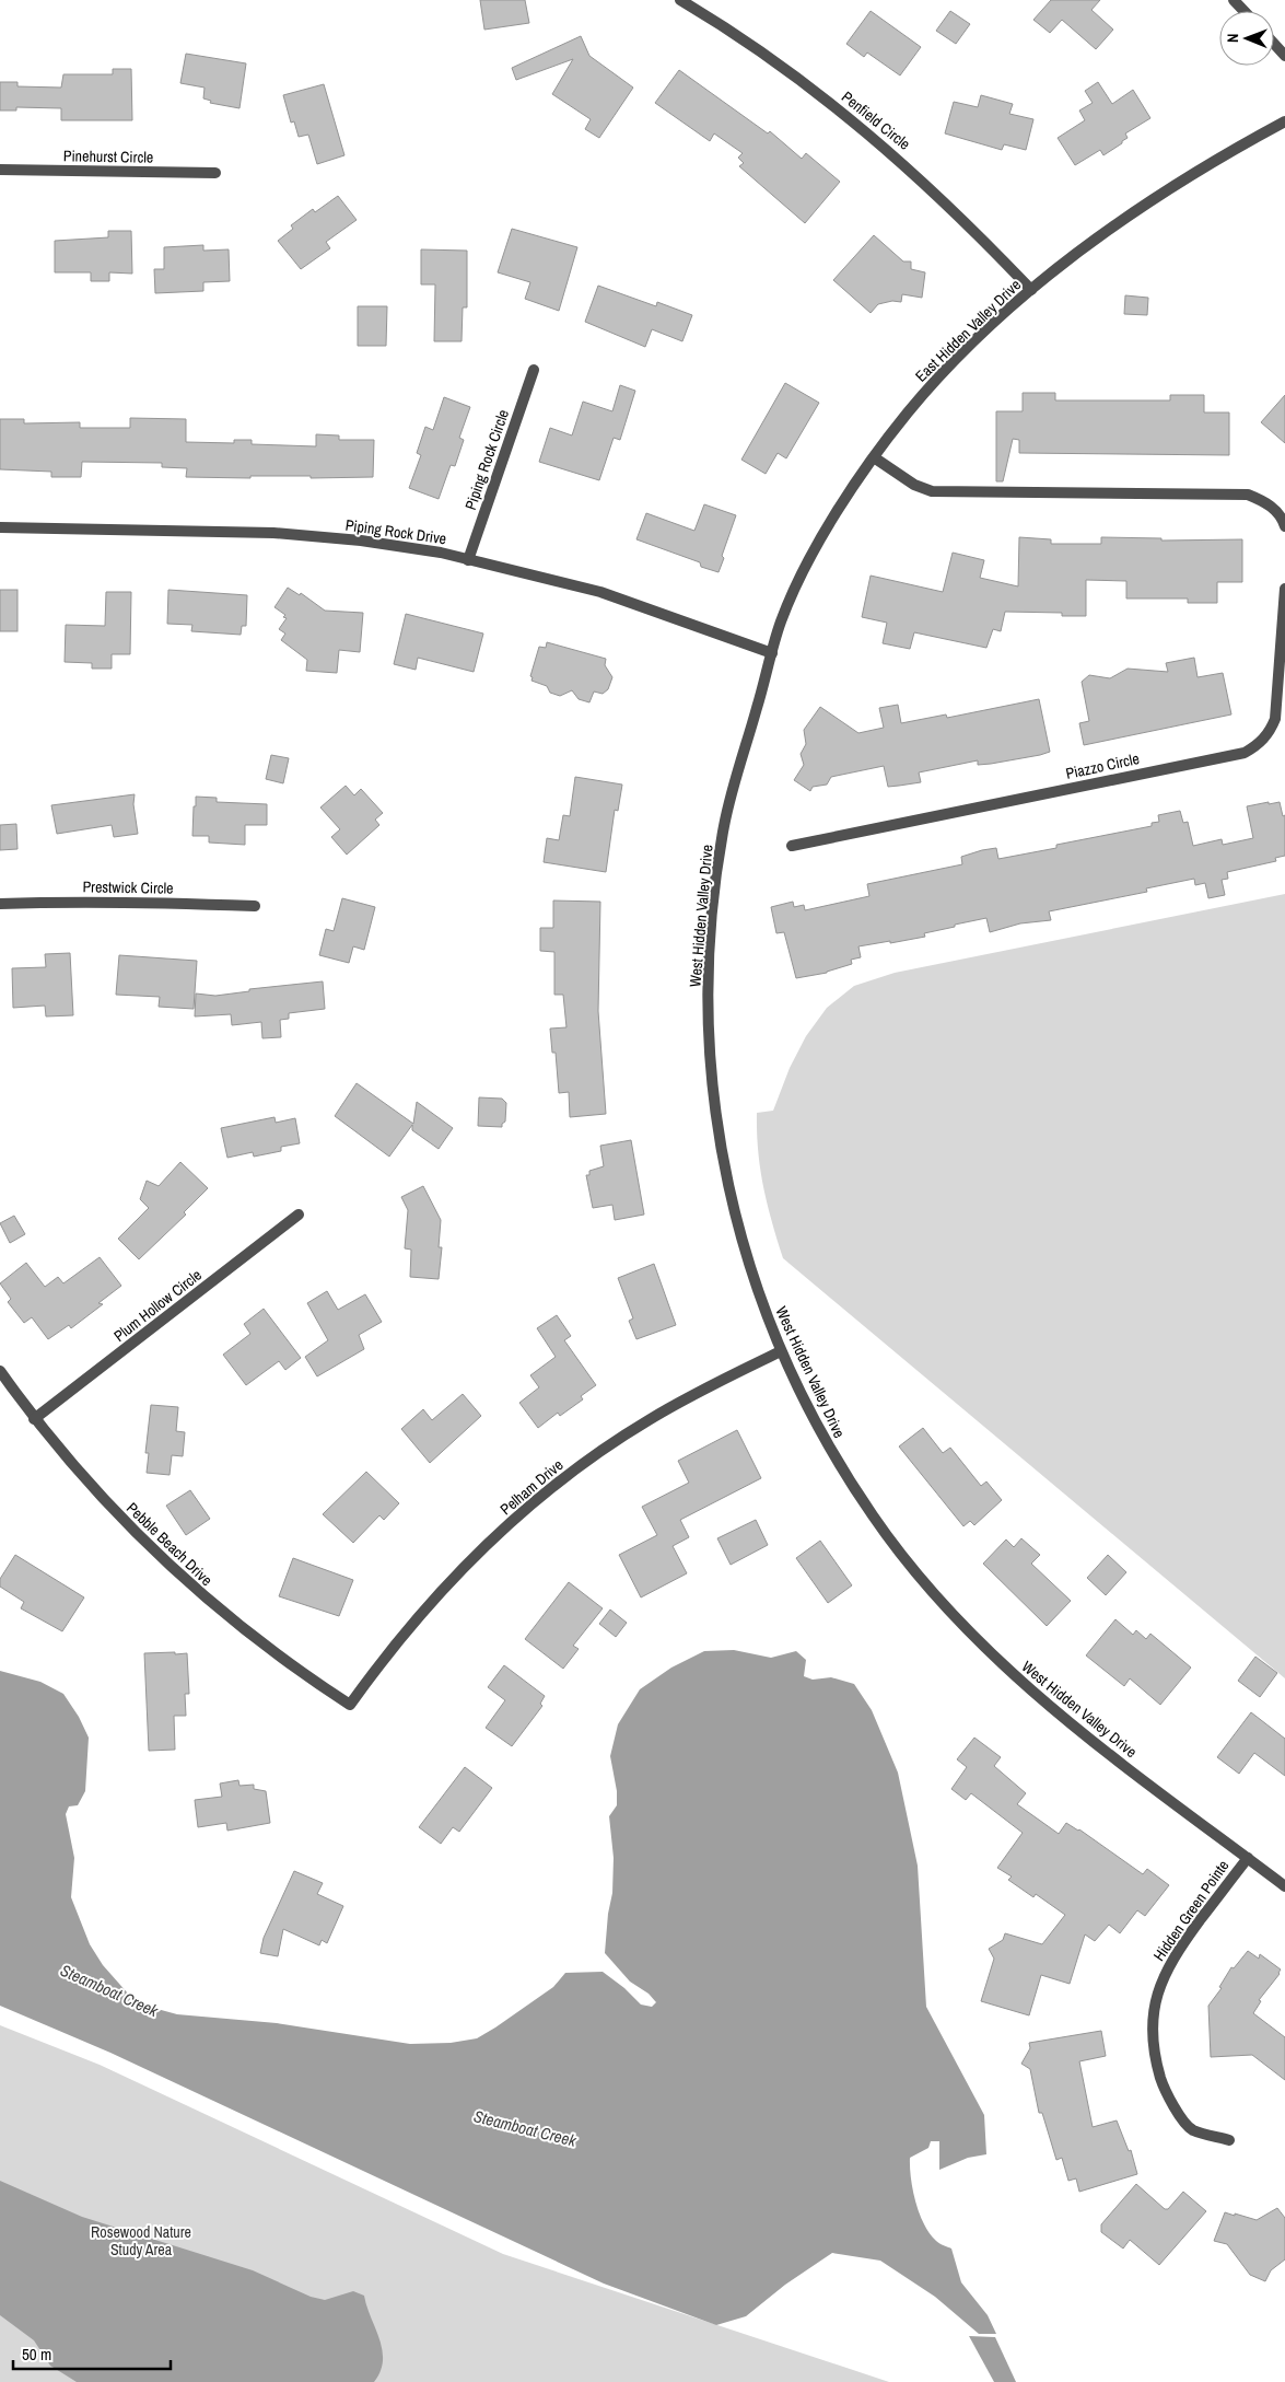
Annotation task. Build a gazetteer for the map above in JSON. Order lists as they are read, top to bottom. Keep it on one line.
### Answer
{"streets":{"street":["Penfield Circle","Pinehurst Circle","East Hidden Valley Drive","Piping Rock Circle","Piping Rock Drive","Piazzo Circle","Prestwick Circle","West Hidden Valley Drive","Plum Hollow Circle","Pelham Drive","Pebble Beach Drive","Hidden Green Pointe"]},"crossings":[["Penfield Circle","East Hidden Valley Drive"],["East Hidden Valley Drive","Piping Rock Drive"],["East Hidden Valley Drive","West Hidden Valley Drive"],["Piping Rock Circle","Piping Rock Drive"],["Piping Rock Drive","West Hidden Valley Drive"],["West Hidden Valley Drive","Pelham Drive"],["West Hidden Valley Drive","Hidden Green Pointe"],["Plum Hollow Circle","Pebble Beach Drive"],["Pelham Drive","Pebble Beach Drive"]],"water":["Steamboat Creek"],"parks":["Rosewood Nature Study Area"],"scale_bar":"50 m","north":"left"}
